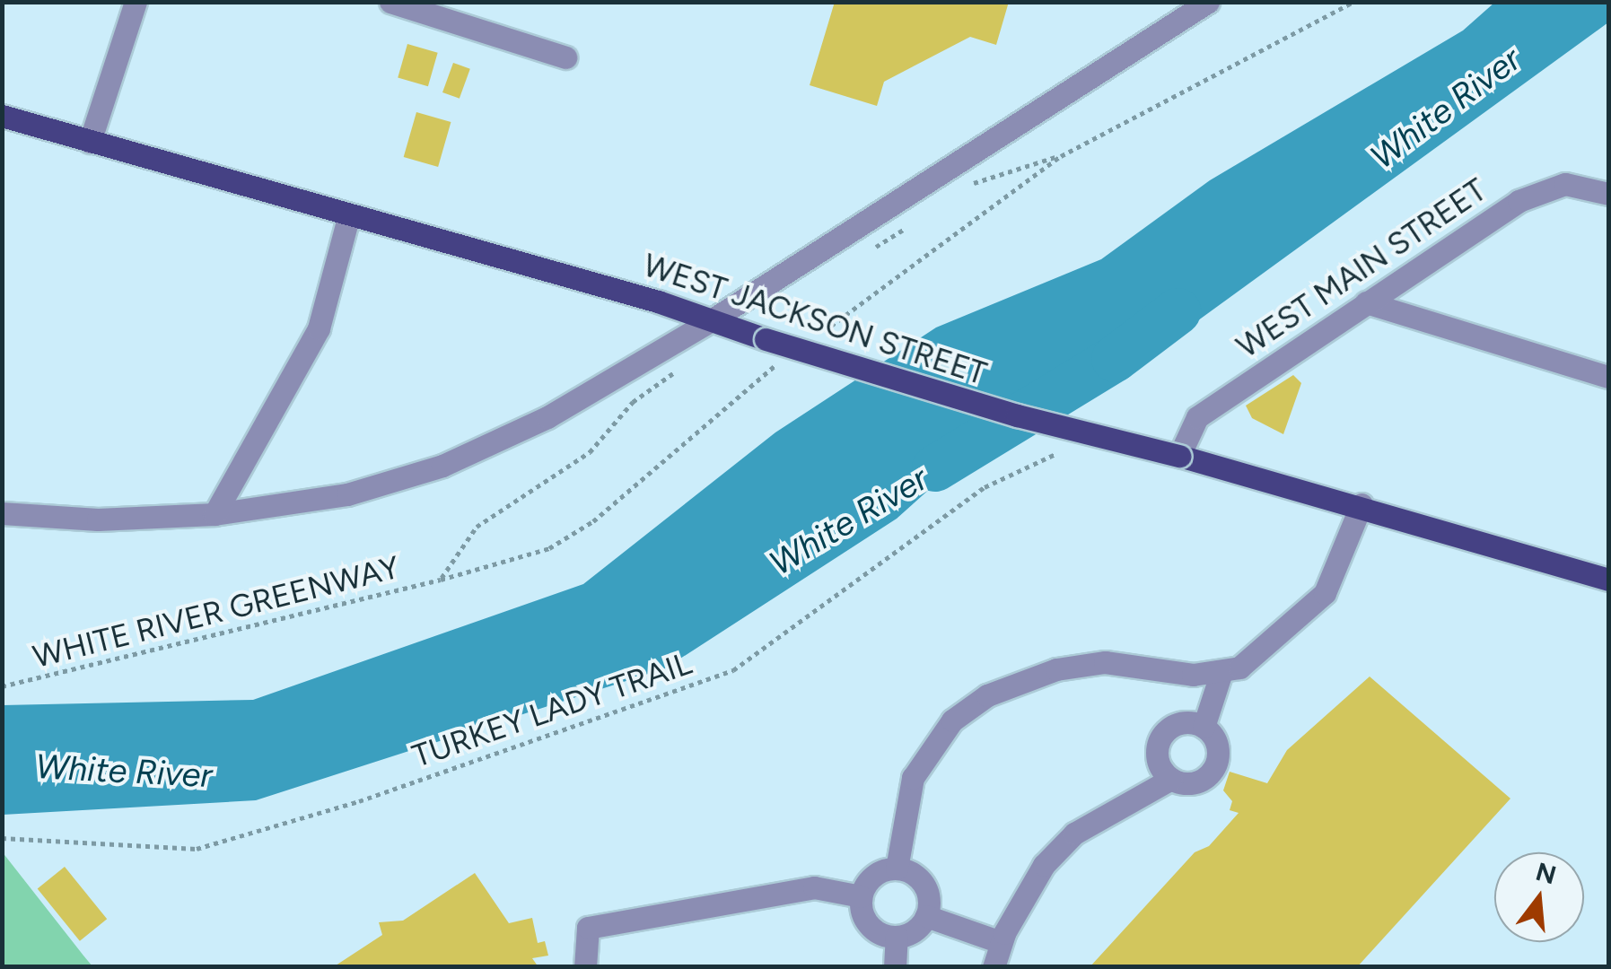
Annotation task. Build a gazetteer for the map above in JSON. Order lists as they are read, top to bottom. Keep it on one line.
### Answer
{"streets":{"main road":["WEST JACKSON STREET"],"street":["WEST MAIN STREET"],"path":["WHITE RIVER GREENWAY","TURKEY LADY TRAIL"]},"crossings":[["WEST MAIN STREET","WEST JACKSON STREET"]],"water":["White River"],"north":"top"}
